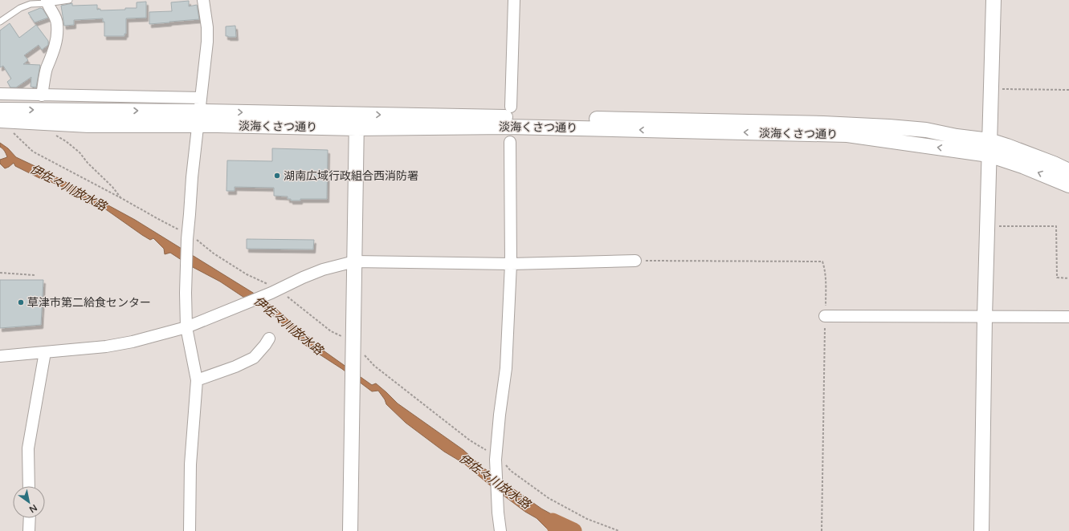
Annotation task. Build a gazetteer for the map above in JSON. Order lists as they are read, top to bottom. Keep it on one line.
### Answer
{"streets":{"street":["淡海くさつ通り"]},"water":["伊佐々川放水路"],"places":["湖南広域行政組合西消防署","草津市第二給食センター"],"north":"bottom right"}
